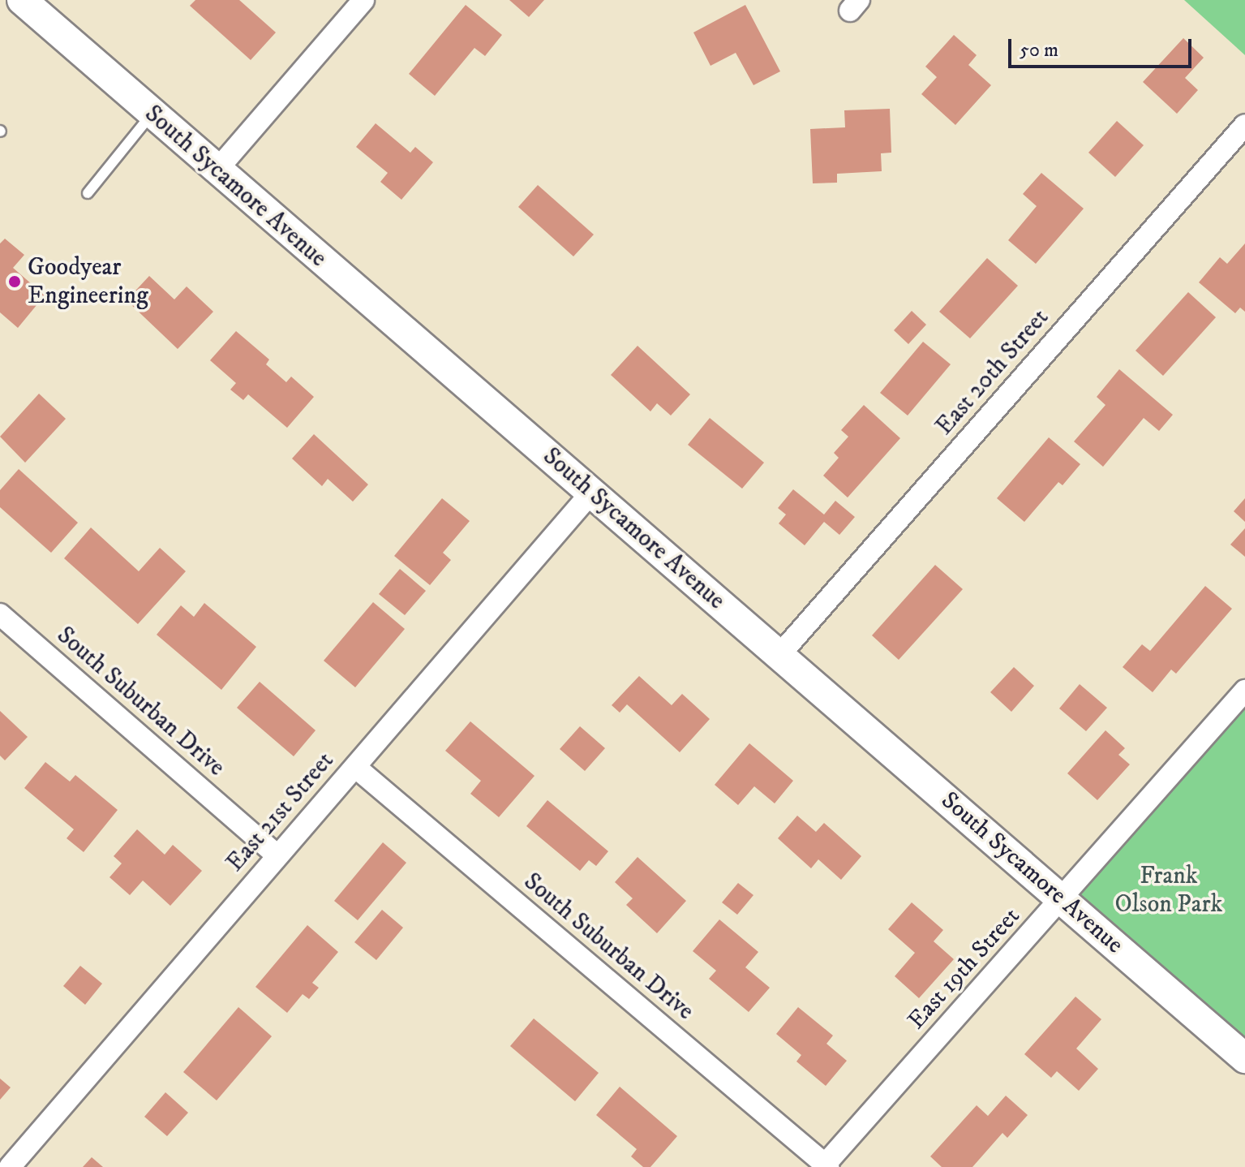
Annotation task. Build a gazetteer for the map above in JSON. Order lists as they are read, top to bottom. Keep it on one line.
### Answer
{"streets":{"main road":["South Sycamore Avenue"],"street":["East 20th Street","South Suburban Drive","East 21st Street","East 19th Street"]},"crossings":[["South Sycamore Avenue","East 20th Street"],["South Sycamore Avenue","East 21st Street"],["South Sycamore Avenue","East 19th Street"],["South Suburban Drive","East 21st Street"],["South Suburban Drive","East 19th Street"]],"parks":["Frank Olson Park"],"places":["Goodyear Engineering"],"scale_bar":"50 m"}
